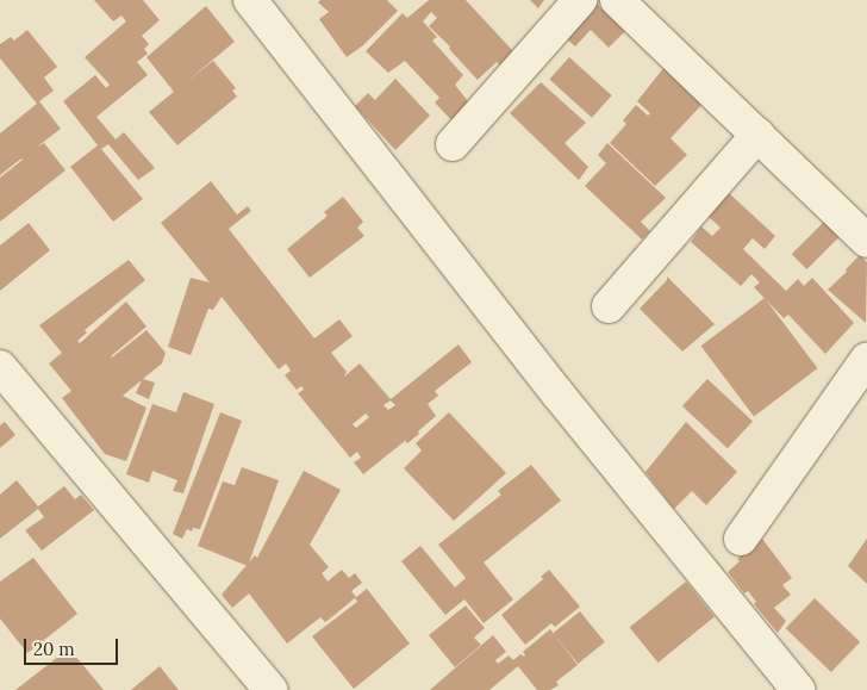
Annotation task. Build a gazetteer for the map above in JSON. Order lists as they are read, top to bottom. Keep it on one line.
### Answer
{"scale_bar":"20 m"}
